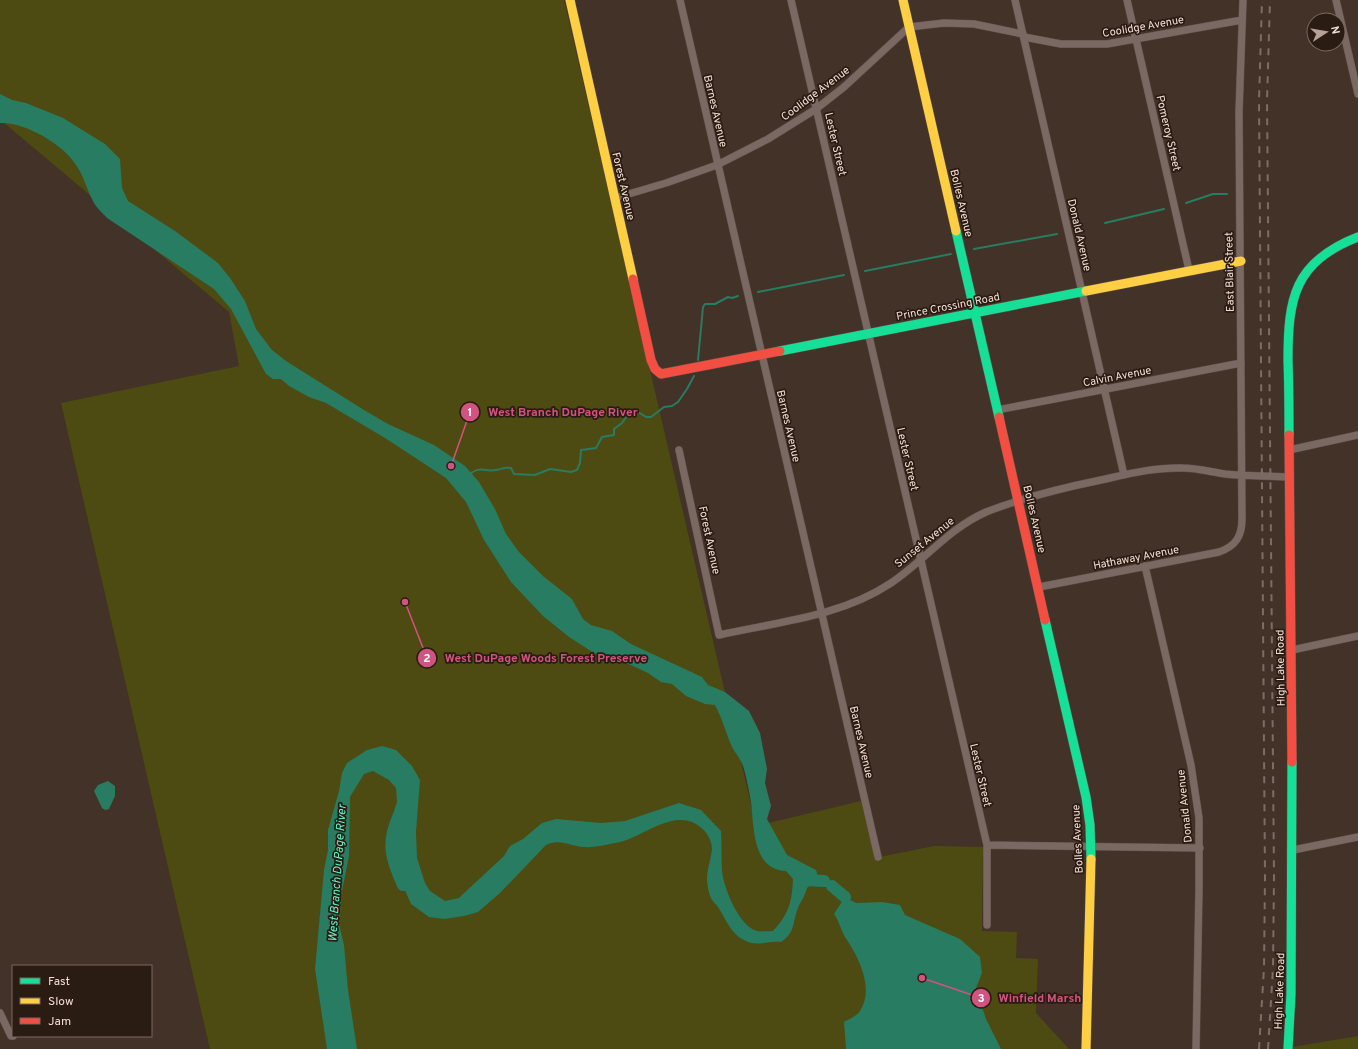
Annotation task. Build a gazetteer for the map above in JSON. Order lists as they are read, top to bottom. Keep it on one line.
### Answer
{"streets":{"street":["Coolidge Avenue","Barnes Avenue","Pomeroy Street","Lester Street","Forest Avenue","Bolles Avenue","Donald Avenue","East Blair Street","Prince Crossing Road","Calvin Avenue","Sunset Avenue","Hathaway Avenue","High Lake Road"]},"crossings":[["Coolidge Avenue","Barnes Avenue"],["Coolidge Avenue","Pomeroy Street"],["Coolidge Avenue","Lester Street"],["Coolidge Avenue","Forest Avenue"],["Coolidge Avenue","Bolles Avenue"],["Coolidge Avenue","Donald Avenue"],["Coolidge Avenue","East Blair Street"],["Barnes Avenue","Prince Crossing Road"],["Barnes Avenue","Sunset Avenue"],["Pomeroy Street","Prince Crossing Road"],["Lester Street","Prince Crossing Road"],["Lester Street","Sunset Avenue"],["Forest Avenue","Prince Crossing Road"],["Forest Avenue","Sunset Avenue"],["Bolles Avenue","Prince Crossing Road"],["Bolles Avenue","Calvin Avenue"],["Bolles Avenue","Sunset Avenue"],["Bolles Avenue","Hathaway Avenue"],["Donald Avenue","Prince Crossing Road"],["Donald Avenue","Calvin Avenue"],["Donald Avenue","Sunset Avenue"],["Donald Avenue","Hathaway Avenue"],["East Blair Street","Prince Crossing Road"],["East Blair Street","Calvin Avenue"],["East Blair Street","Sunset Avenue"],["East Blair Street","Hathaway Avenue"],["Sunset Avenue","High Lake Road"]],"water":["West Branch DuPage River"],"places":["West Branch DuPage River","West DuPage Woods Forest Preserve","Winfield Marsh"],"legend":["Fast","Slow","Jam"],"north":"right"}
